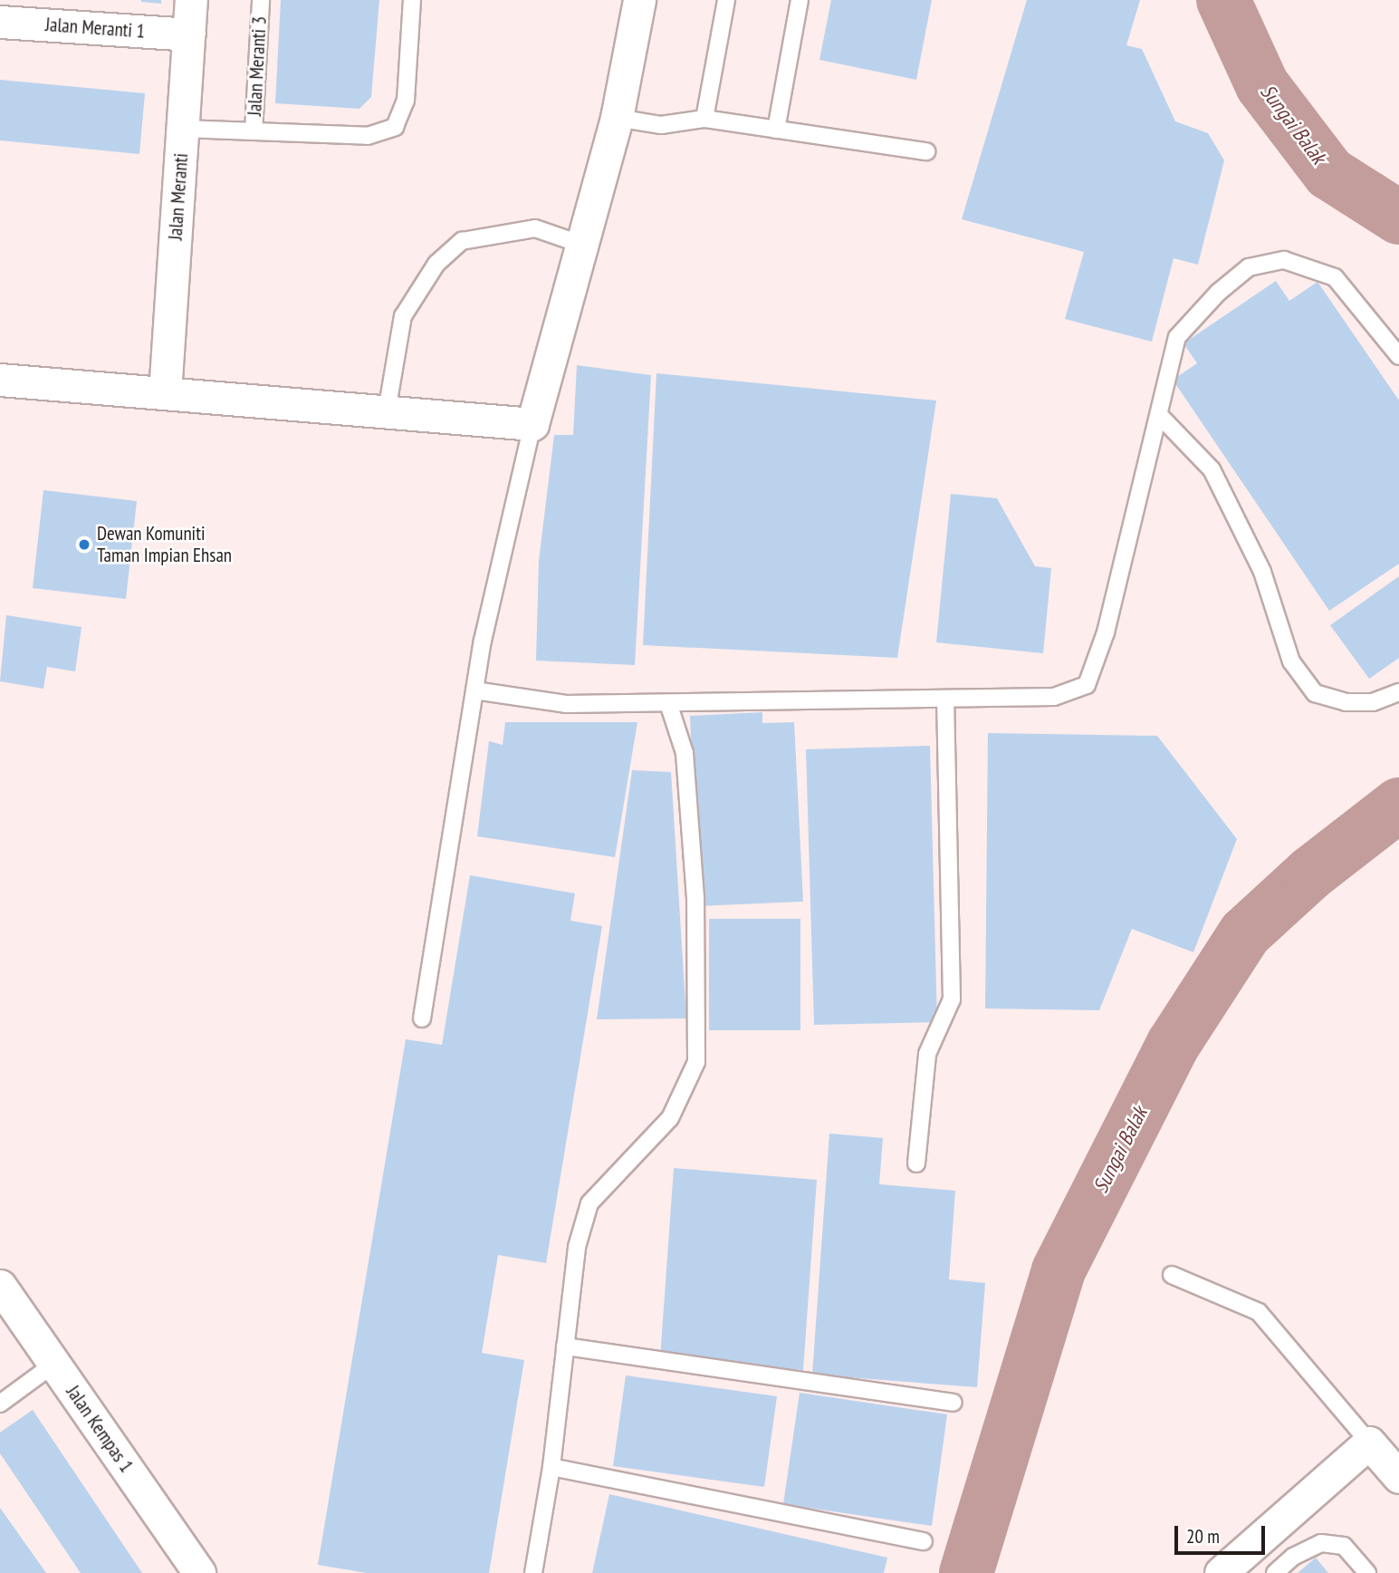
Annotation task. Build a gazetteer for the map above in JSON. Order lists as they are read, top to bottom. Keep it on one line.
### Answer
{"streets":{"street":["Jalan Meranti 1","Jalan Meranti","Jalan Kempas 1"],"lane":["Jalan Meranti 3"]},"crossings":[["Jalan Meranti 1","Jalan Meranti"]],"water":["Sungai Balak"],"places":["Dewan Komuniti Taman Impian Ehsan"],"scale_bar":"20 m"}
